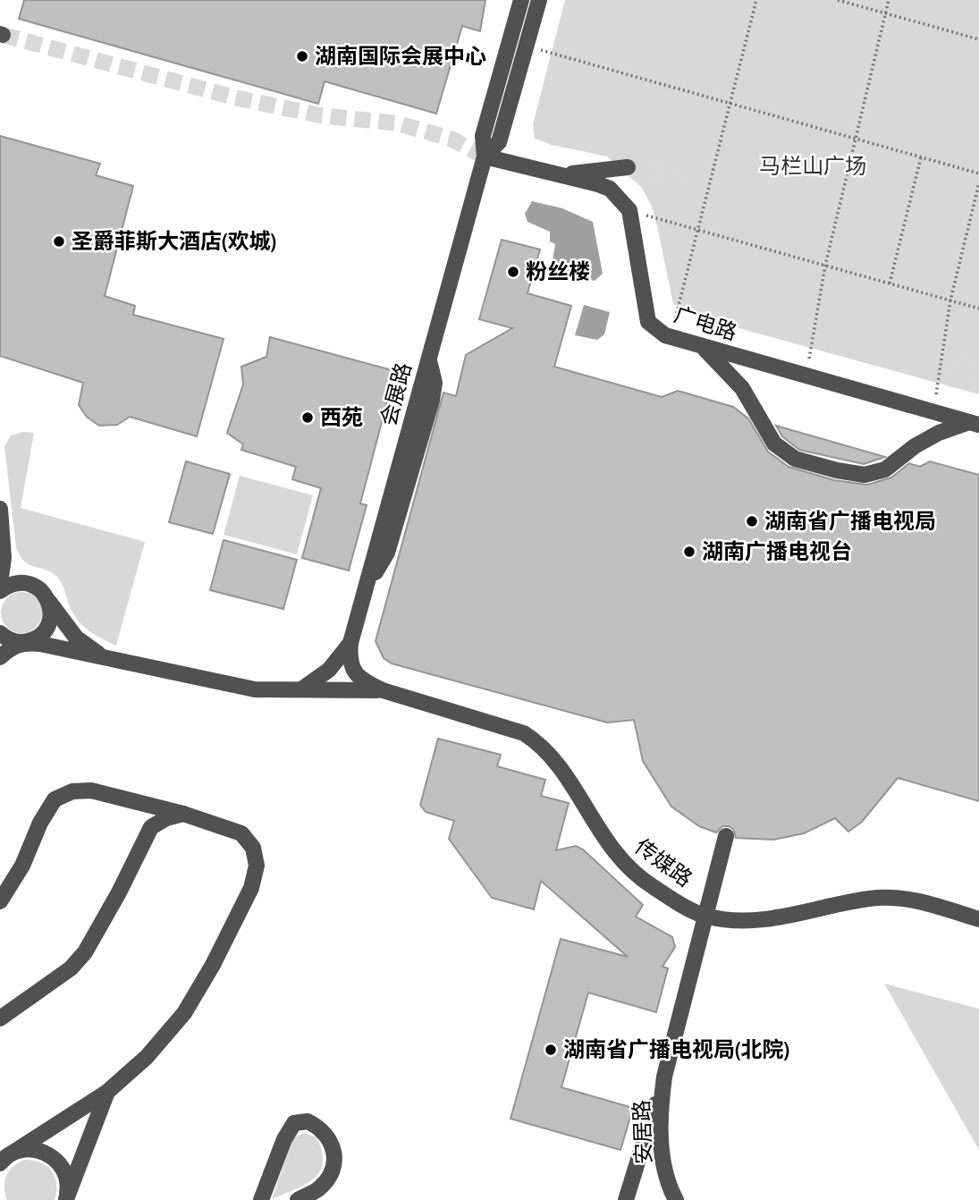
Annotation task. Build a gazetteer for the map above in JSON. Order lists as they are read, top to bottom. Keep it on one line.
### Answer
{"streets":{"street":["广电路","会展路","传媒路","安居路"]},"crossings":[["传媒路","安居路"]],"parks":["马栏山广场"],"places":["湖南国际会展中心","圣爵菲斯大酒店(欢城)","粉丝楼","西苑","湖南省广播电视局","湖南广播电视台","湖南省广播电视局(北院)"]}
